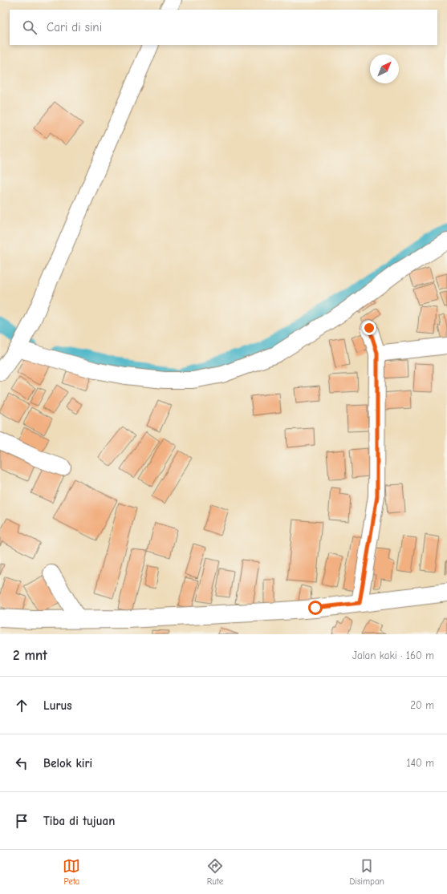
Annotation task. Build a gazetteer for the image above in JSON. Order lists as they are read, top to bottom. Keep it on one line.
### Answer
{"north":"top right","page":{"search":"Cari di sini","heading":["2 mnt","Jalan kaki · 160 m"],"list":[["Lurus","20 m"],["Belok kiri","140 m"],"Tiba di tujuan"],"nav":["Peta","Rute","Disimpan"]}}
